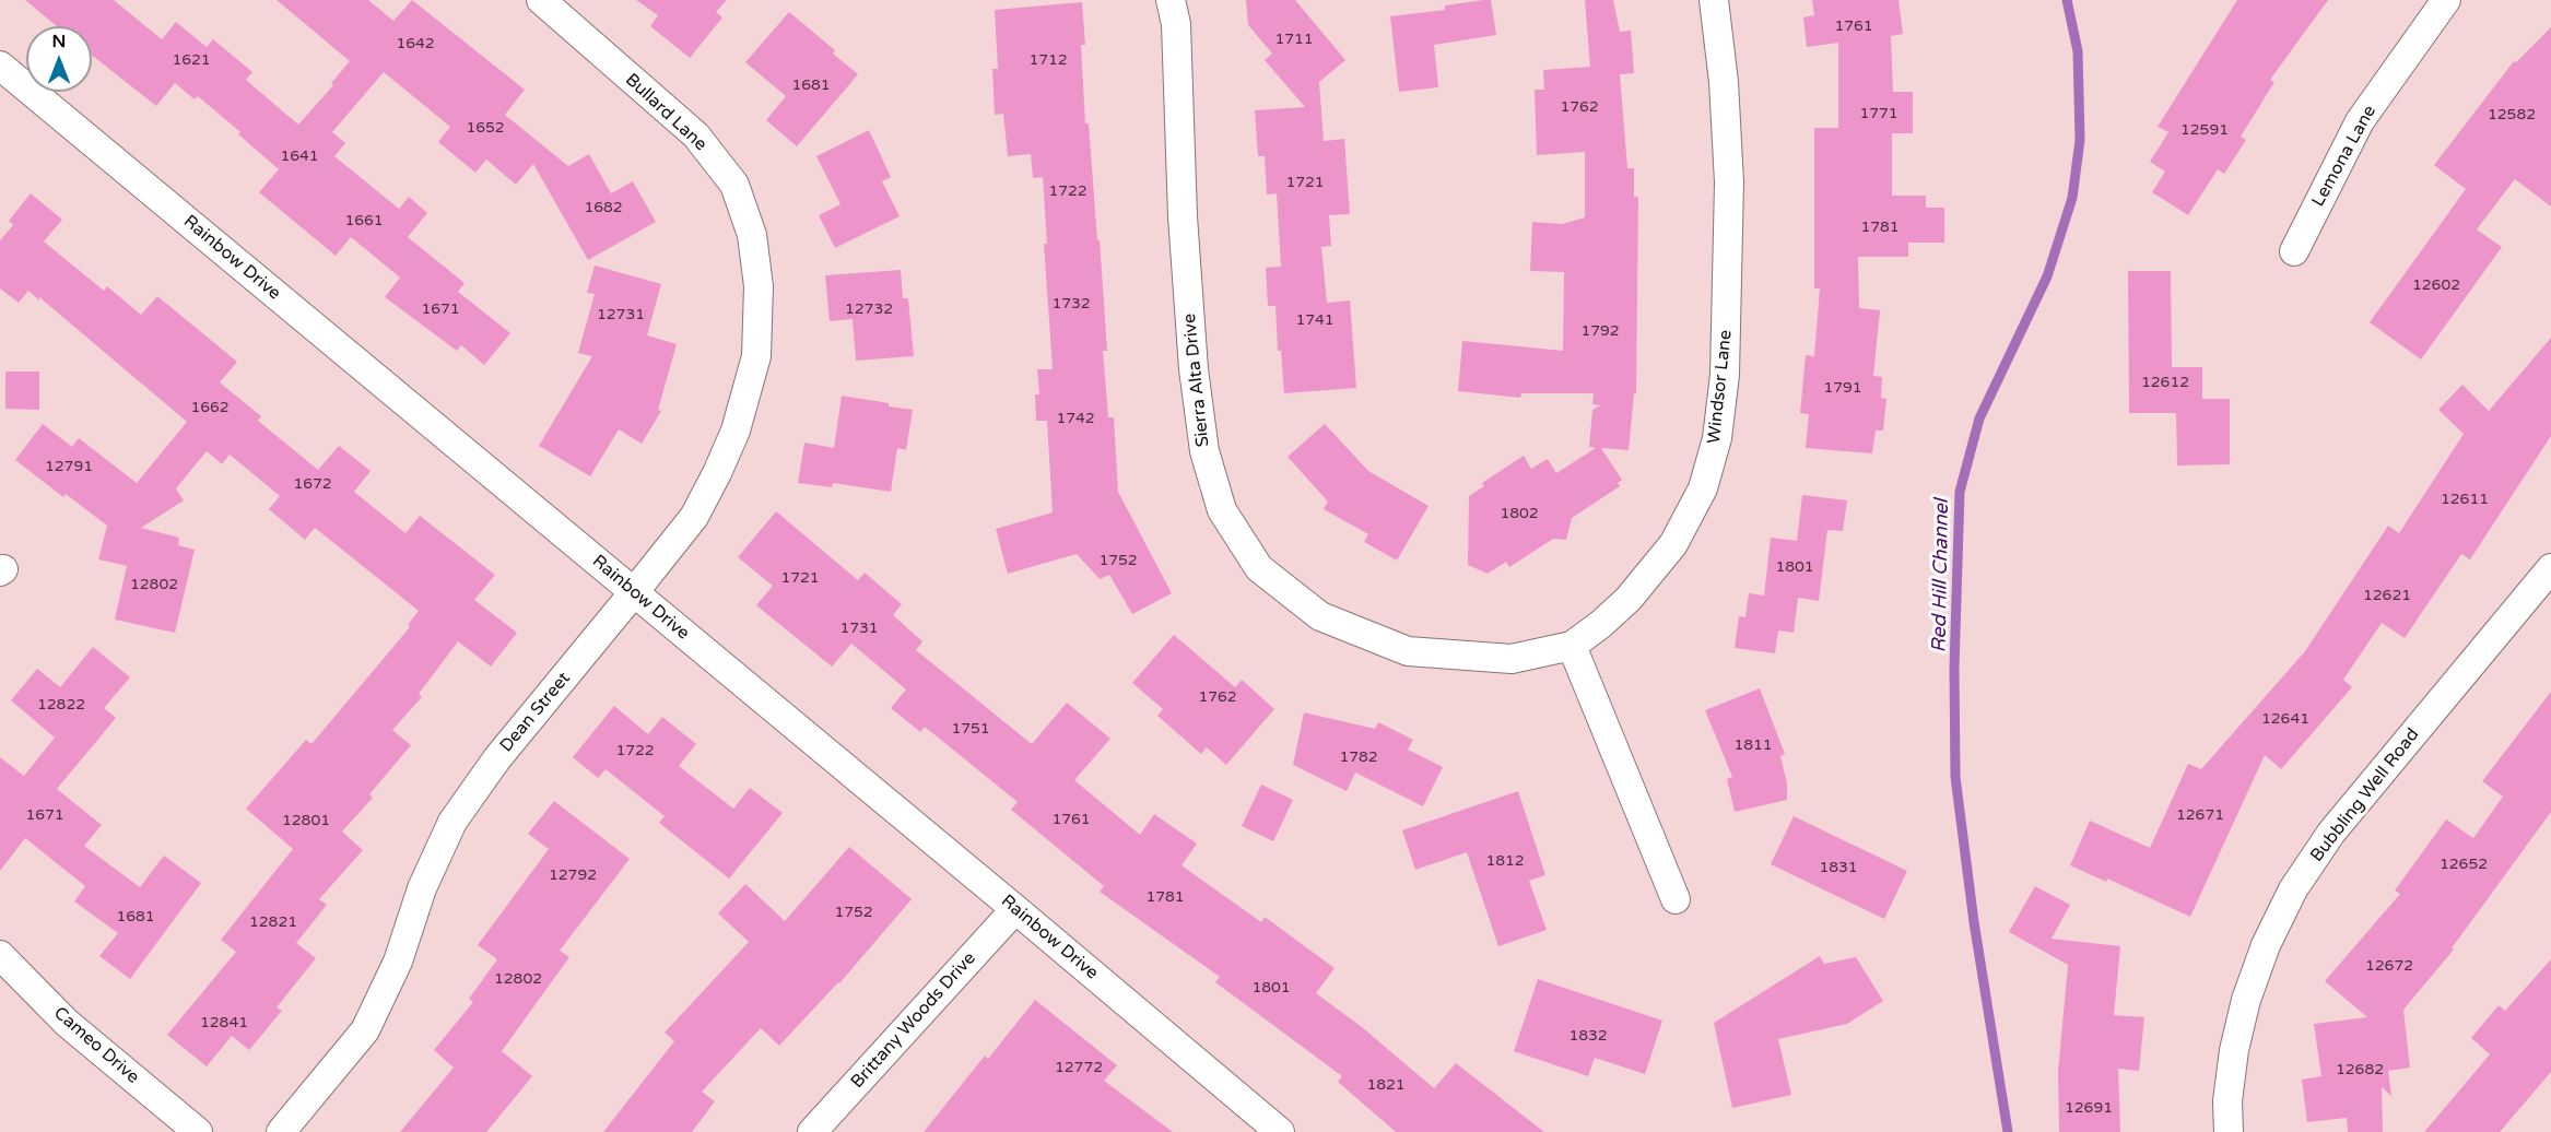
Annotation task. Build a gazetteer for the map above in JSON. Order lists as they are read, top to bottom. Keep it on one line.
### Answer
{"streets":{"street":["Bullard Lane","Lemona Lane","Rainbow Drive","Sierra Alta Drive","Windsor Lane","Dean Street","Bubbling Well Road","Brittany Woods Drive","Cameo Drive"]},"crossings":[["Bullard Lane","Dean Street"],["Rainbow Drive","Dean Street"],["Rainbow Drive","Brittany Woods Drive"],["Sierra Alta Drive","Windsor Lane"]],"water":["Red Hill Channel"],"house_numbers":["1761","1711","1642","1621","1712","1681","1762","1771","12582","1652","12591","1641","1721","1722","1682","1661","1781","12602","1732","1671","12732","12731","1741","1792","12612","1791","1662","1742","12791","1672","12611","1802","1752","1801","1721","12802","12621","1731","1762","12822","12641","1751","1811","1722","1782","1671","12671","1761","12801","1812","12652","1831","12792","1781","1752","1681","12821","12672","12802","1801","12841","1832","12772","12682","1821","12691"],"north":"top"}
